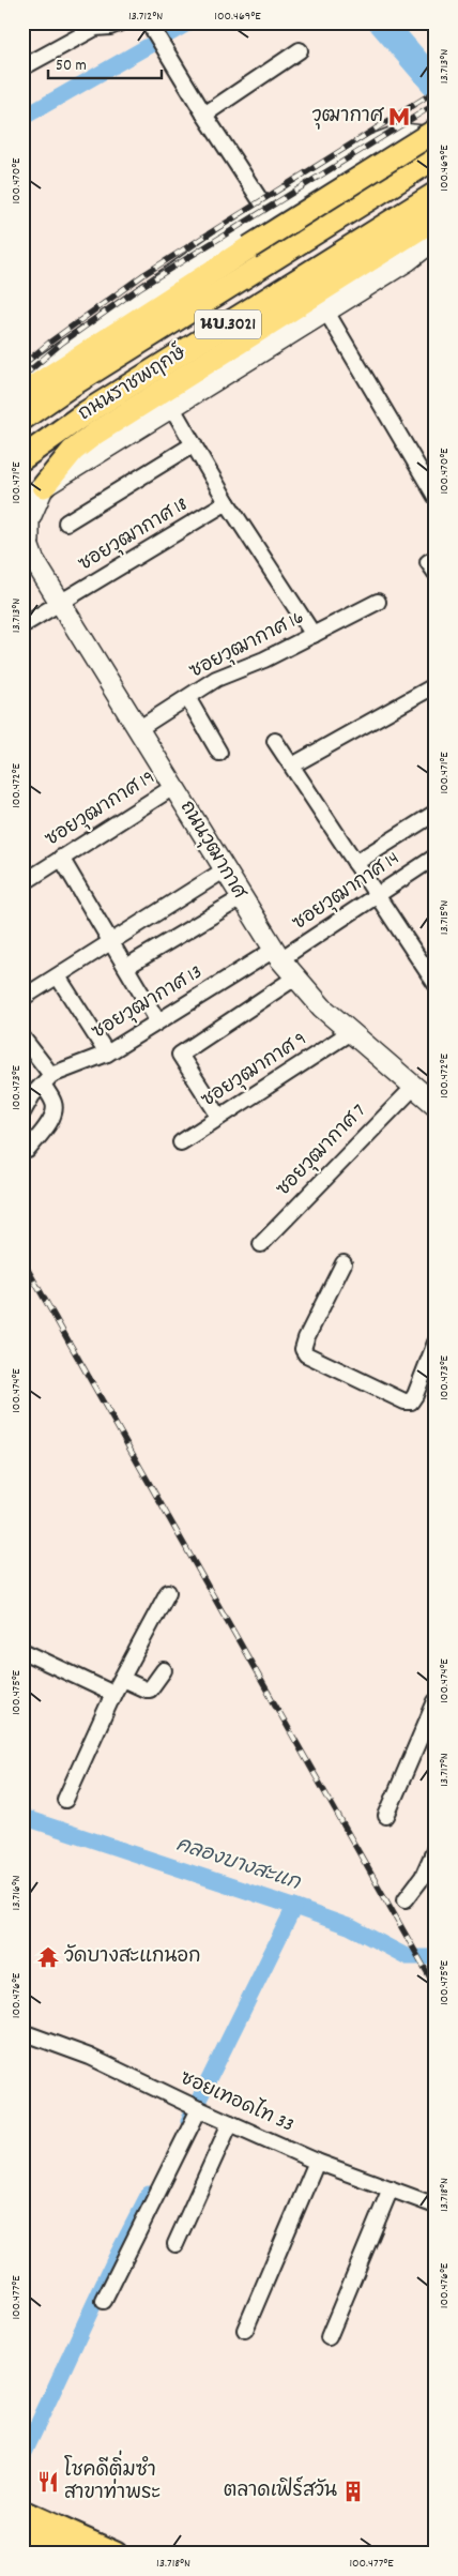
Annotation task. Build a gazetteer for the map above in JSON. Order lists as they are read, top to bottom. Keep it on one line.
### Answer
{"streets":{"main road":["นบ.3021","ถนนราชพฤกษ์","ถนนวุฒากาศ"],"street":["ซอยวุฒากาศ 18","ซอยวุฒากาศ 16","ซอยวุฒากาศ 19","ซอยวุฒากาศ 14","ซอยวุฒากาศ 13","ซอยวุฒากาศ 9","ซอยวุฒากาศ 7","ซอยเทอดไท 33"]},"crossings":[["ซอยวุฒากาศ 18","ถนนวุฒากาศ"],["ซอยวุฒากาศ 16","ถนนวุฒากาศ"],["ซอยวุฒากาศ 19","ถนนวุฒากาศ"],["ถนนวุฒากาศ","ซอยวุฒากาศ 14"],["ถนนวุฒากาศ","ซอยวุฒากาศ 13"],["ถนนวุฒากาศ","ซอยวุฒากาศ 9"],["ถนนวุฒากาศ","ซอยวุฒากาศ 7"],["ซอยวุฒากาศ 14","ซอยวุฒากาศ 13"]],"water":["คลองบางสะแก"],"places":{"metro station":["วุฒากาศ"],"temple":["วัดบางสะแกนอก"],"restaurant":["โชคดีติ่มซำ สาขาท่าพระ"],"building":["ตลาดเฟิร์สวัน"]},"scale_bar":"50 m","coordinates":["13.712°N","100.469°E","13.713°N","100.470°E","100.471°E","100.472°E","13.715°N","100.473°E","100.474°E","100.475°E","13.717°N","13.716°N","100.476°E","13.718°N","100.477°E"]}
